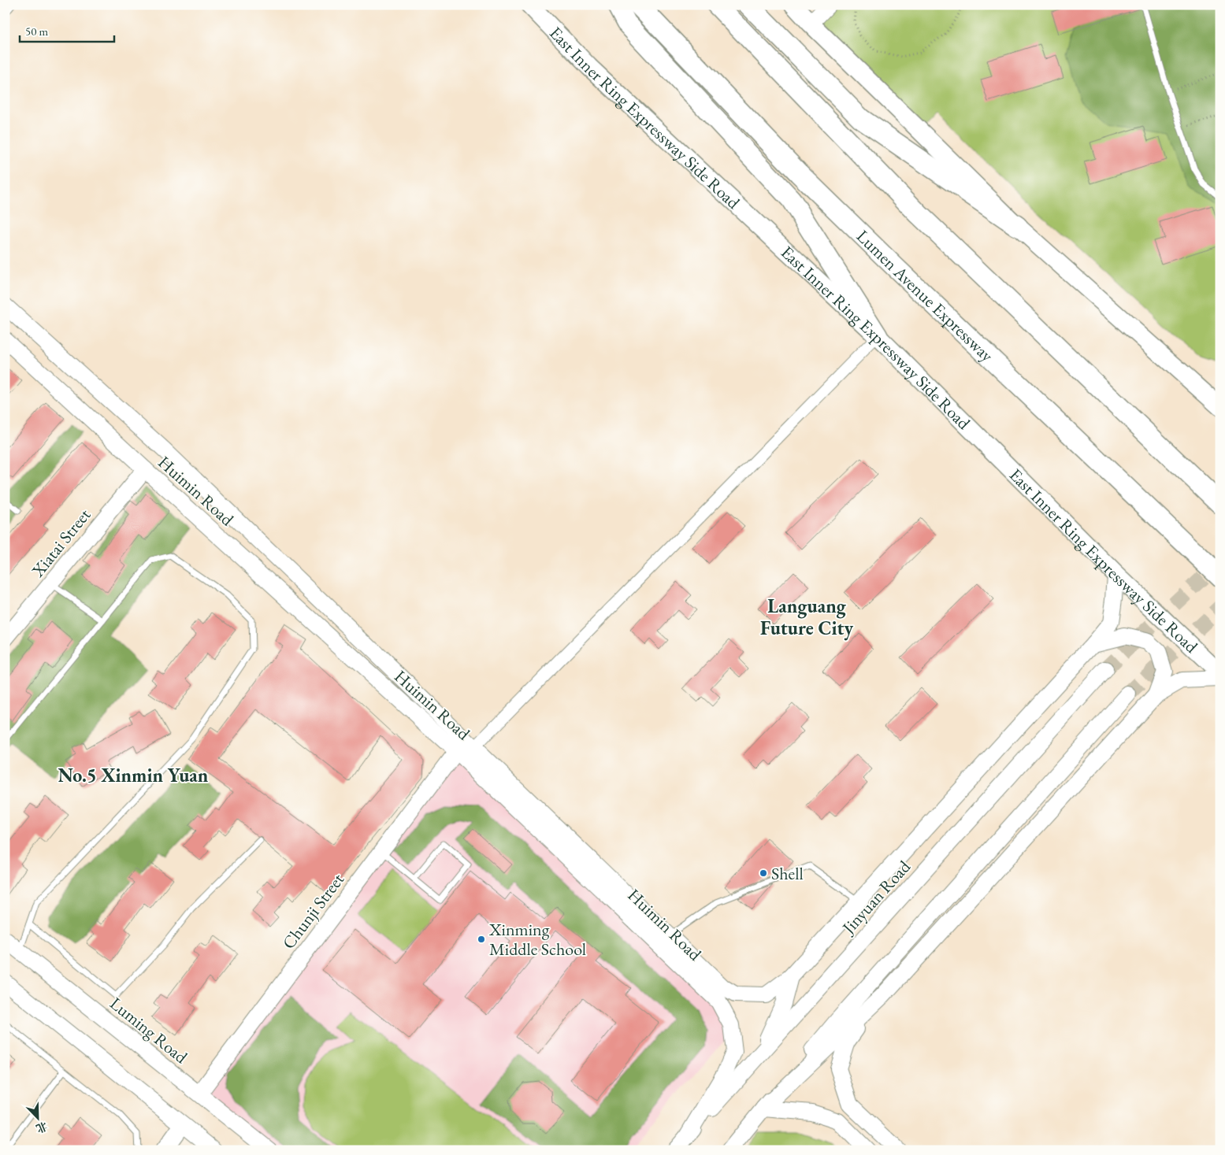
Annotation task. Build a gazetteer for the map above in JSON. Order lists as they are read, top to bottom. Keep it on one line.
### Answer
{"streets":{"highway":["Lumen Avenue Expressway"],"main road":["East Inner Ring Expressway Side Road"],"street":["Huimin Road","Xiatai Street","Jinyuan Road","Chunji Street","Luming Road"]},"crossings":[["East Inner Ring Expressway Side Road","Huimin Road"],["Huimin Road","Xiatai Street"],["Huimin Road","Jinyuan Road"],["Huimin Road","Chunji Street"],["Chunji Street","Luming Road"]],"districts":["Languang Future City","No.5 Xinmin Yuan"],"places":["Shell","Xinming Middle School"],"scale_bar":"50 m","north":"bottom right"}
